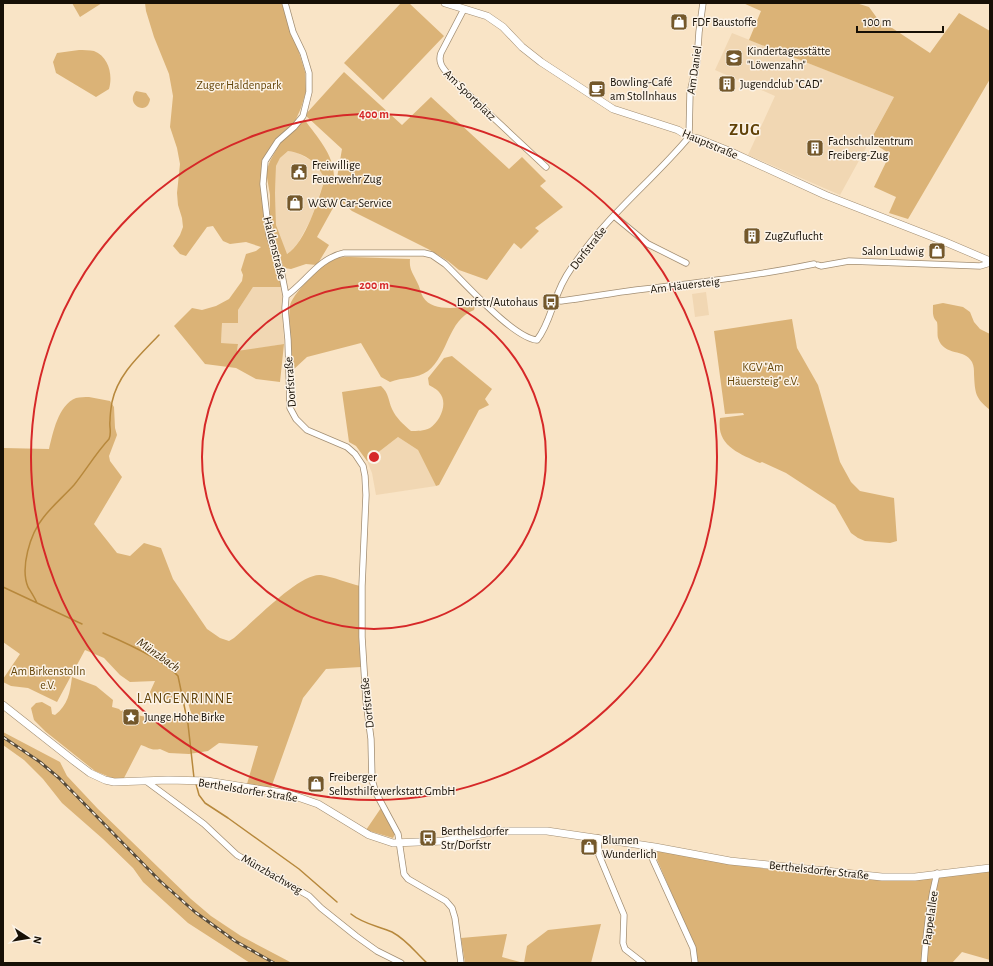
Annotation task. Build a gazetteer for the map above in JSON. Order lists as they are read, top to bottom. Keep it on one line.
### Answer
{"streets":{"street":["Am Daniel","Am Sportplatz","Hauptstraße","Haldenstraße","Dorfstraße","Am Häuersteig","Berthelsdorfer Straße","Münzbachweg","Pappelallee"]},"crossings":[["Am Daniel","Hauptstraße"],["Am Daniel","Dorfstraße"],["Am Sportplatz","Hauptstraße"],["Hauptstraße","Dorfstraße"],["Hauptstraße","Am Häuersteig"],["Haldenstraße","Dorfstraße"],["Dorfstraße","Am Häuersteig"],["Dorfstraße","Berthelsdorfer Straße"],["Berthelsdorfer Straße","Münzbachweg"],["Berthelsdorfer Straße","Pappelallee"]],"districts":["ZUG","LANGENRINNE"],"water":["Münzbach"],"parks":["Zuger Haldenpark","KGV \"Am Häuersteig\" e.V.","Am Birkenstolln e.V."],"places":{"shop":["FDF Baustoffe","W&W Car-Service","Salon Ludwig","Freiberger Selbsthilfewerkstatt GmbH","Blumen Wunderlich"],"school or university":["Kindertagesstätte \"Löwenzahn\""],"building":["Jugendclub \"CAD\"","Fachschulzentrum Freiberg-Zug","ZugZuflucht"],"cafe":["Bowling-Café am Stollnhaus"],"public building":["Freiwillige Feuerwehr Zug"],"bus stop":["Dorfstr/Autohaus","Berthelsdorfer Str/Dorfstr"],"place":["Junge Hohe Birke"]},"scale_bar":"100 m","north":"right","rings":["400 m","200 m"]}
